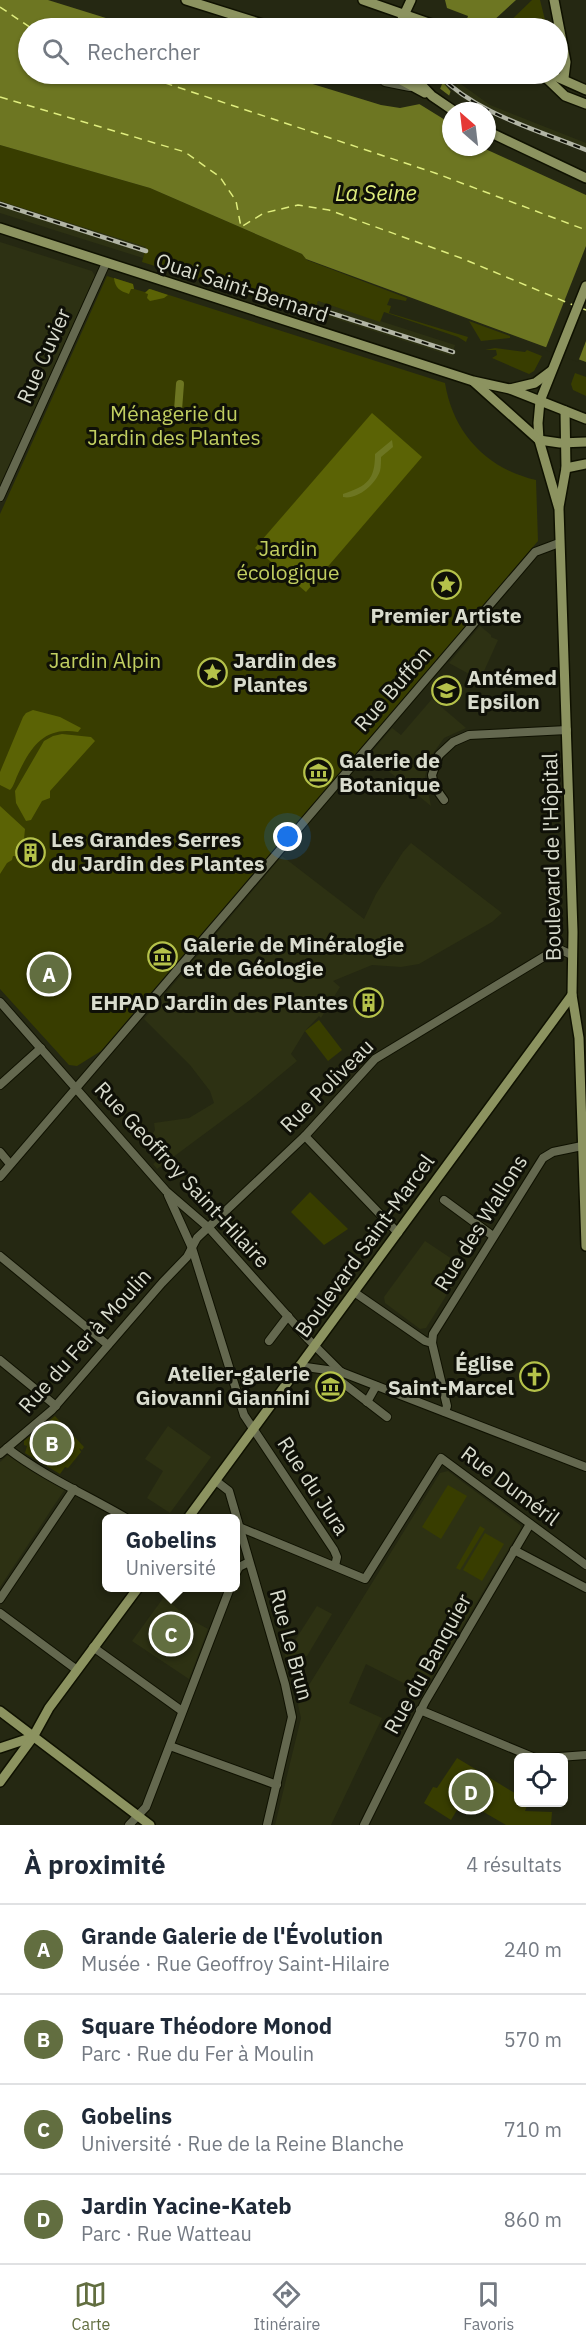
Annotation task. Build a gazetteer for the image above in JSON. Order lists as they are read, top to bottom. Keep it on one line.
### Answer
{"streets":{"main road":["Quai Saint-Bernard","Boulevard de l'Hôpital","Boulevard Saint-Marcel"],"street":["Rue Cuvier","Rue Buffon","Rue Poliveau","Rue Geoffroy Saint-Hilaire","Rue des Wallons","Rue du Fer à Moulin","Rue du Jura","Rue Duméril","Rue Le Brun","Rue du Banquier"]},"crossings":[["Quai Saint-Bernard","Rue Cuvier"],["Quai Saint-Bernard","Boulevard de l'Hôpital"],["Rue Buffon","Boulevard de l'Hôpital"],["Rue Buffon","Rue Geoffroy Saint-Hilaire"],["Boulevard de l'Hôpital","Rue Poliveau"],["Boulevard de l'Hôpital","Rue des Wallons"],["Boulevard de l'Hôpital","Boulevard Saint-Marcel"],["Rue Poliveau","Rue Geoffroy Saint-Hilaire"],["Rue Poliveau","Rue du Fer à Moulin"],["Rue Poliveau","Rue du Jura"],["Rue Geoffroy Saint-Hilaire","Boulevard Saint-Marcel"],["Rue Geoffroy Saint-Hilaire","Rue du Jura"],["Boulevard Saint-Marcel","Rue du Jura"],["Boulevard Saint-Marcel","Rue Le Brun"],["Rue du Fer à Moulin","Rue du Jura"],["Rue du Jura","Rue Duméril"],["Rue Duméril","Rue du Banquier"]],"water":["La Seine"],"parks":["Ménagerie du Jardin des Plantes","Jardin écologique","Jardin Alpin"],"places":{"place":["Premier Artiste","Jardin des Plantes"],"school or university":["Antémed Epsilon"],"museum":["Galerie de Botanique","Galerie de Minéralogie et de Géologie","Atelier-galerie Giovanni Giannini"],"building":["Les Grandes Serres du Jardin des Plantes","EHPAD Jardin des Plantes"],"church":["Église Saint-Marcel"]},"north":"top left","page":{"search":"Rechercher","pins":["A","B","C","D"],"popup":["Gobelins","Université"],"heading":["À proximité","4 résultats"],"list":[{"mark":"A","name":"Grande Galerie de l'Évolution","note":"Musée · Rue Geoffroy Saint-Hilaire","value":"240 m"},{"mark":"B","name":"Square Théodore Monod","note":"Parc · Rue du Fer à Moulin","value":"570 m"},{"mark":"C","name":"Gobelins","note":"Université · Rue de la Reine Blanche","value":"710 m"},{"mark":"D","name":"Jardin Yacine-Kateb","note":"Parc · Rue Watteau","value":"860 m"}],"nav":["Carte","Itinéraire","Favoris"]}}
